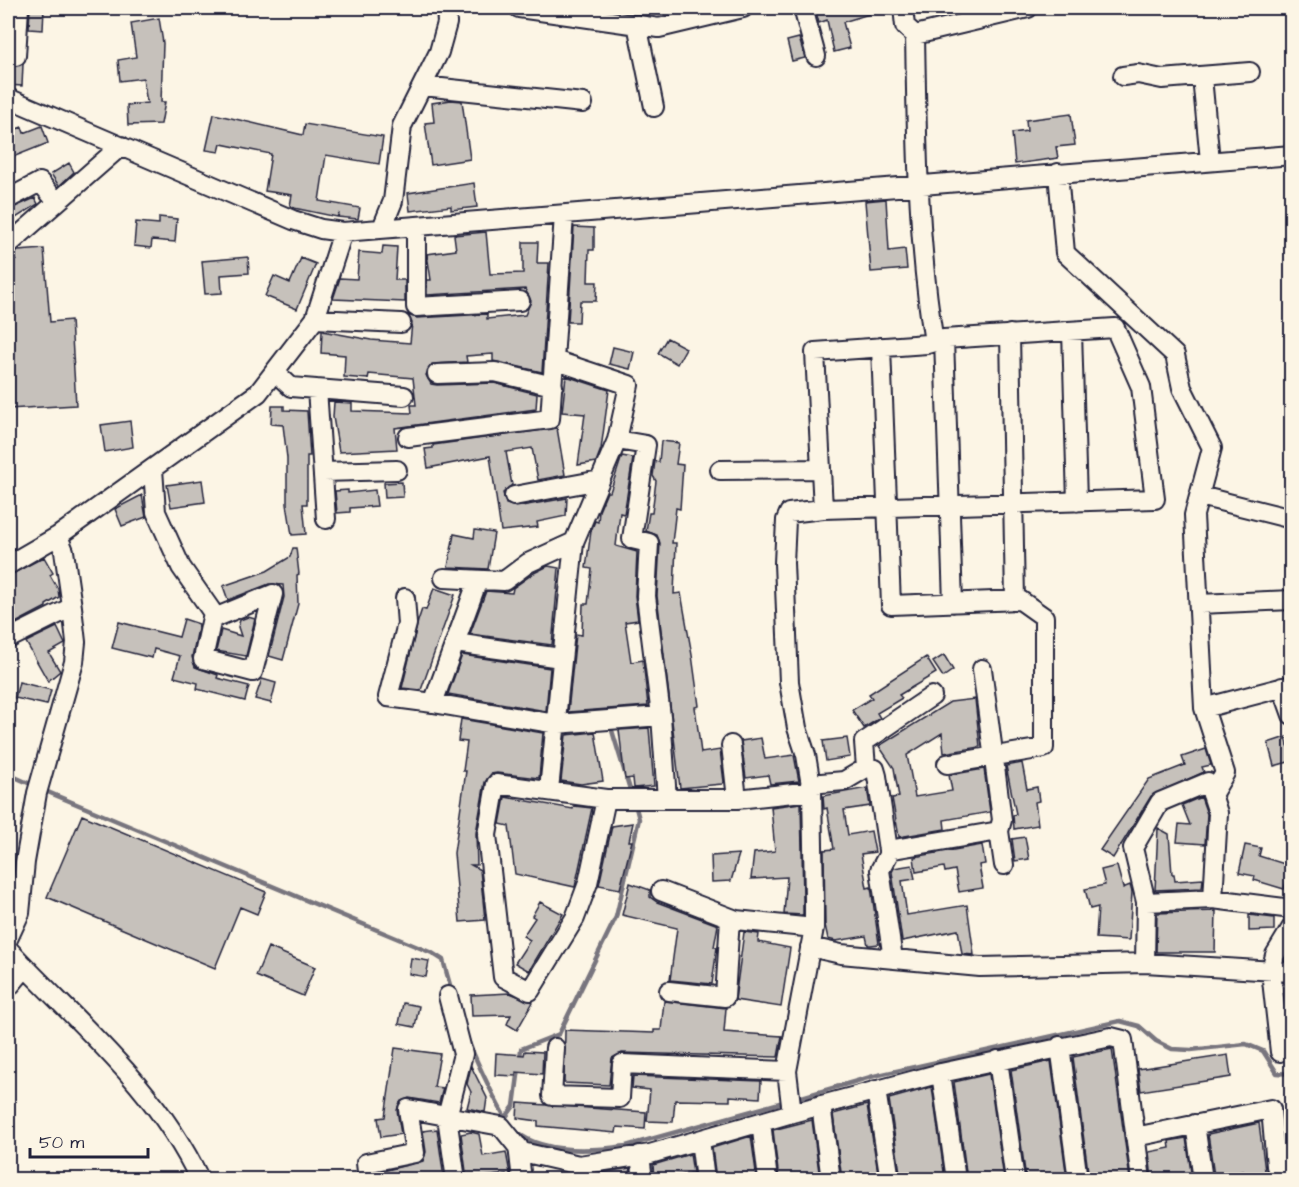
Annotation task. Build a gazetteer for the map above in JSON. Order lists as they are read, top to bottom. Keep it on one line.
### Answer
{"scale_bar":"50 m"}
